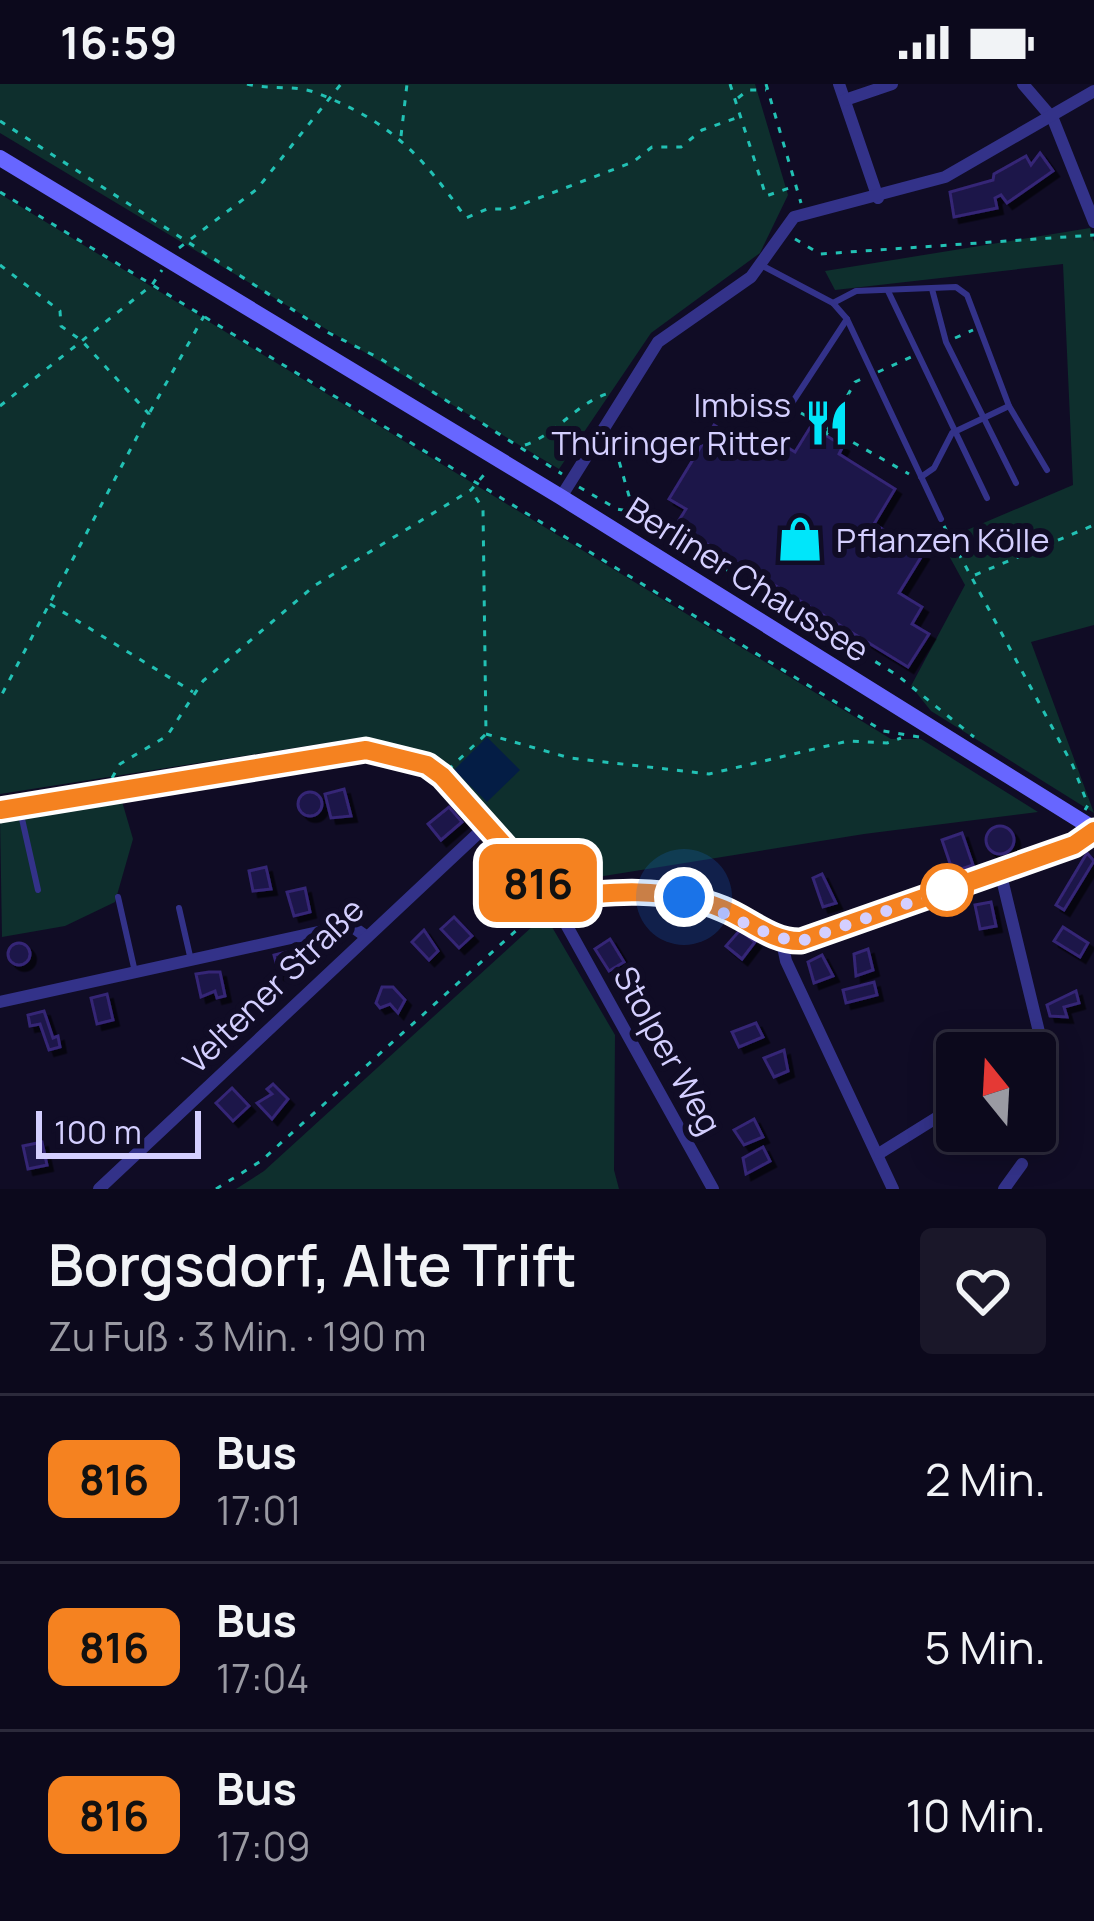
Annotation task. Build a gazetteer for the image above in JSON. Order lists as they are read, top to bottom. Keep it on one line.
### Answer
{"streets":{"main road":["Berliner Chaussee"],"street":["Veltener Straße","Stolper Weg"]},"crossings":[["Veltener Straße","Stolper Weg"]],"places":{"restaurant":["Imbiss Thüringer Ritter"],"shop":["Pflanzen Kölle"]},"lines":["bus line 816"],"scale_bar":"100 m","north":"top","page":{"status":"16:59","on_map":"816","scale":"100 m","heading":["Borgsdorf, Alte Trift","Zu Fuß · 3 Min. · 190 m"],"list":[{"mark":"816","name":"Bus","note":"17:01","value":"2 Min."},{"mark":"816","name":"Bus","note":"17:04","value":"5 Min."},{"mark":"816","name":"Bus","note":"17:09","value":"10 Min."}]}}
